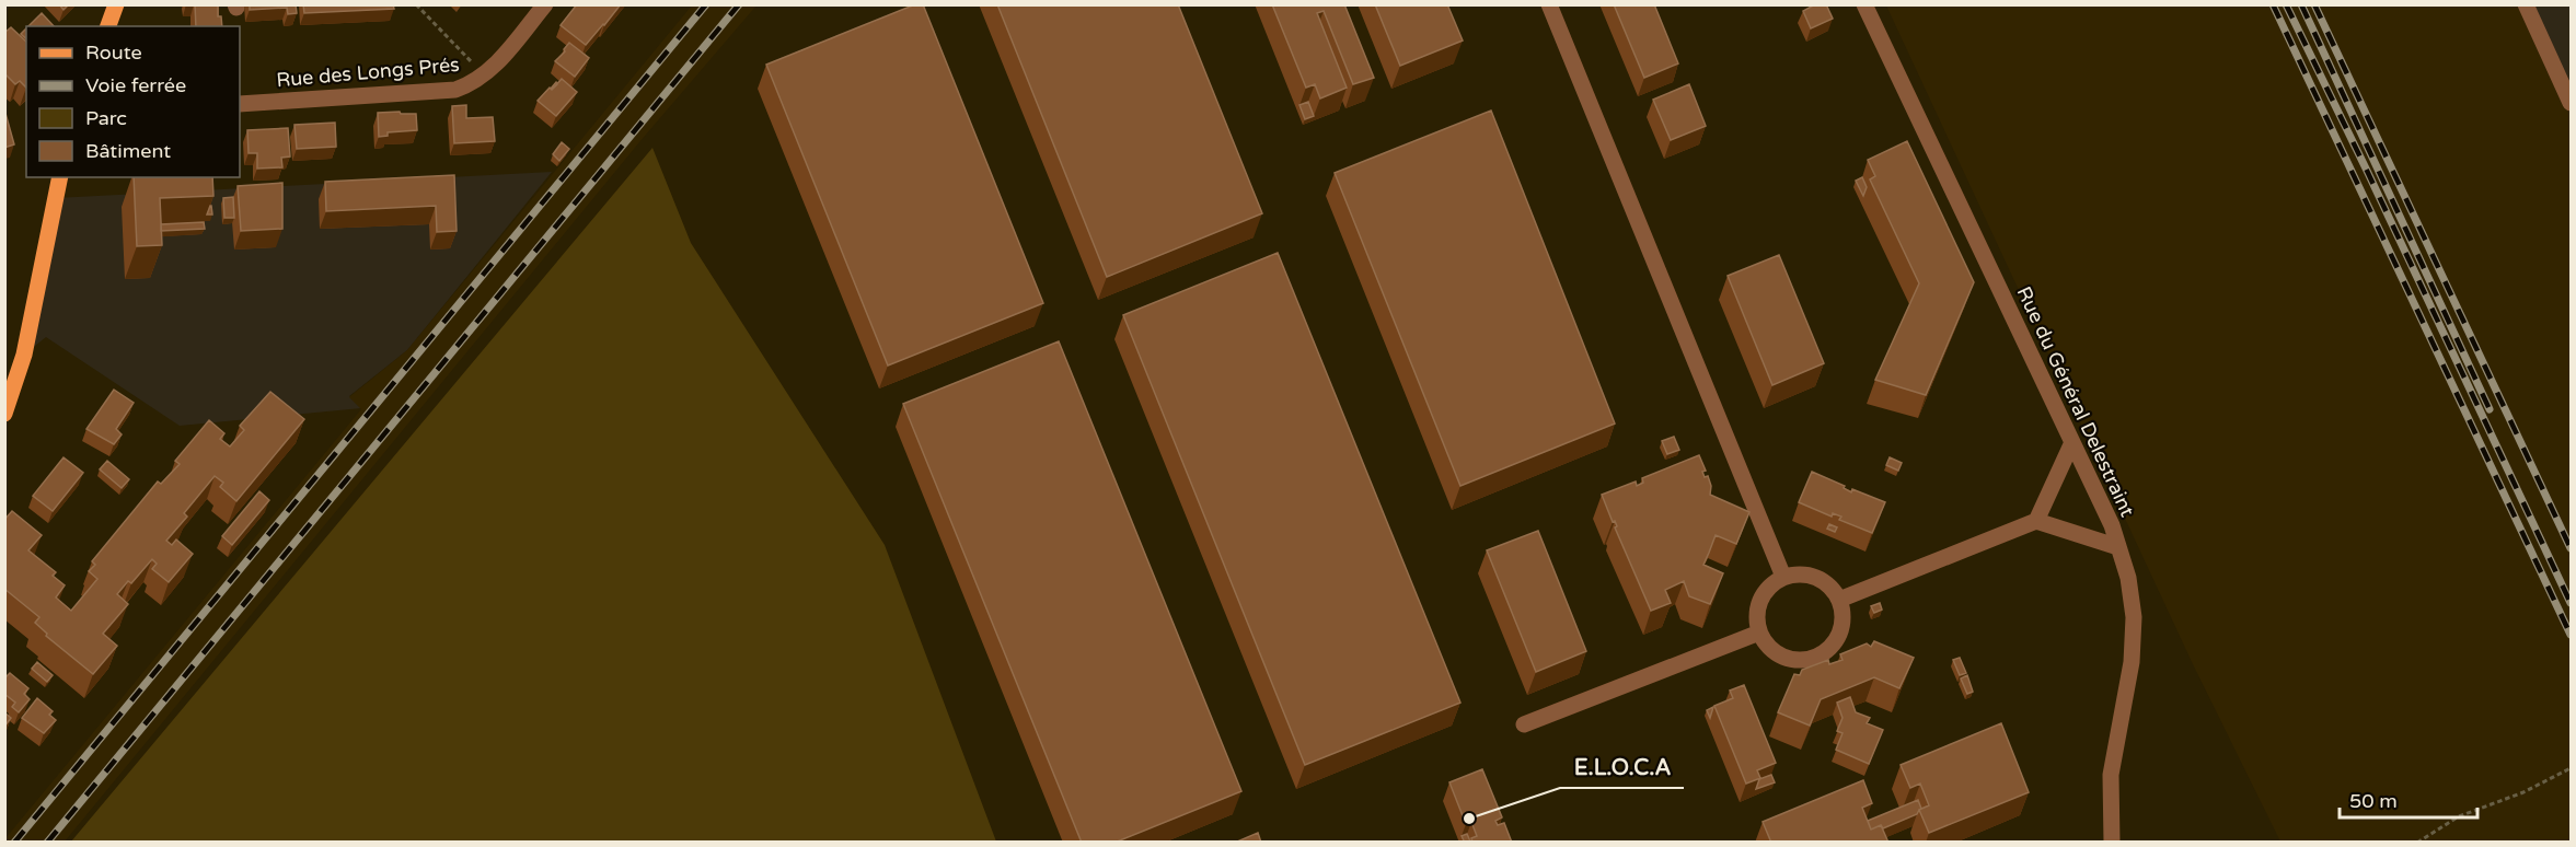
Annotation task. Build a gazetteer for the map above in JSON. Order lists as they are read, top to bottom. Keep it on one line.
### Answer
{"streets":{"street":["Rue des Longs Prés","Rue du Général Delestraint"]},"places":["E.L.O.C.A"],"legend":["Route","Voie ferrée","Parc","Bâtiment"],"scale_bar":"50 m"}
